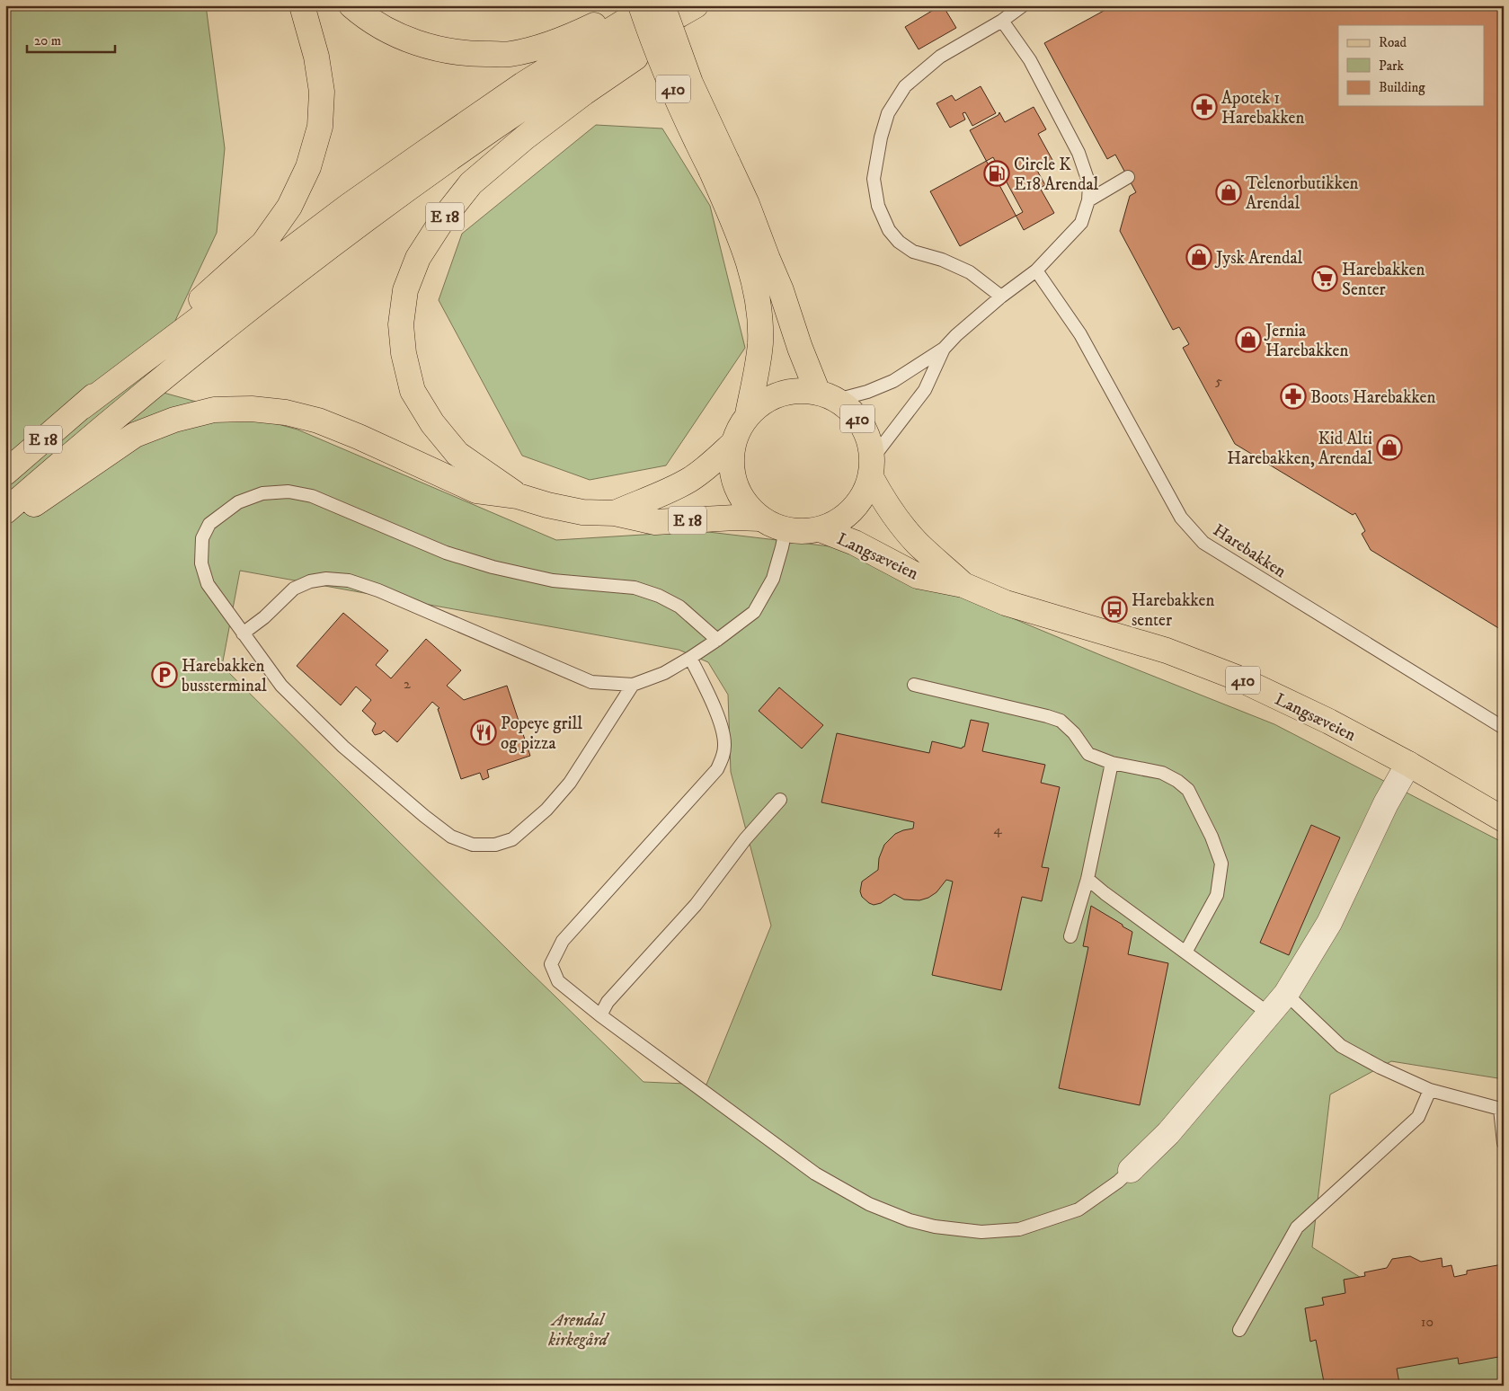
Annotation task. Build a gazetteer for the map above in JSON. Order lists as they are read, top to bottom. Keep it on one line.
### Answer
{"streets":{"main road":["410","E 18","Langsæveien"],"lane":["Harebakken"]},"crossings":[["410","E 18"],["410","Langsæveien"],["E 18","Langsæveien"]],"parks":["Arendal kirkegård"],"places":{"pharmacy":["Apotek 1 Harebakken","Boots Harebakken"],"fuel station":["Circle K E18 Arendal"],"shop":["Telenorbutikken Arendal","Jysk Arendal","Jernia Harebakken","Kid Alti Harebakken, Arendal"],"supermarket":["Harebakken Senter"],"bus stop":["Harebakken senter"],"parking":["Harebakken bussterminal"],"restaurant":["Popeye grill og pizza"]},"house_numbers":["5","2","4","10"],"legend":["Road","Park","Building"],"scale_bar":"20 m"}
